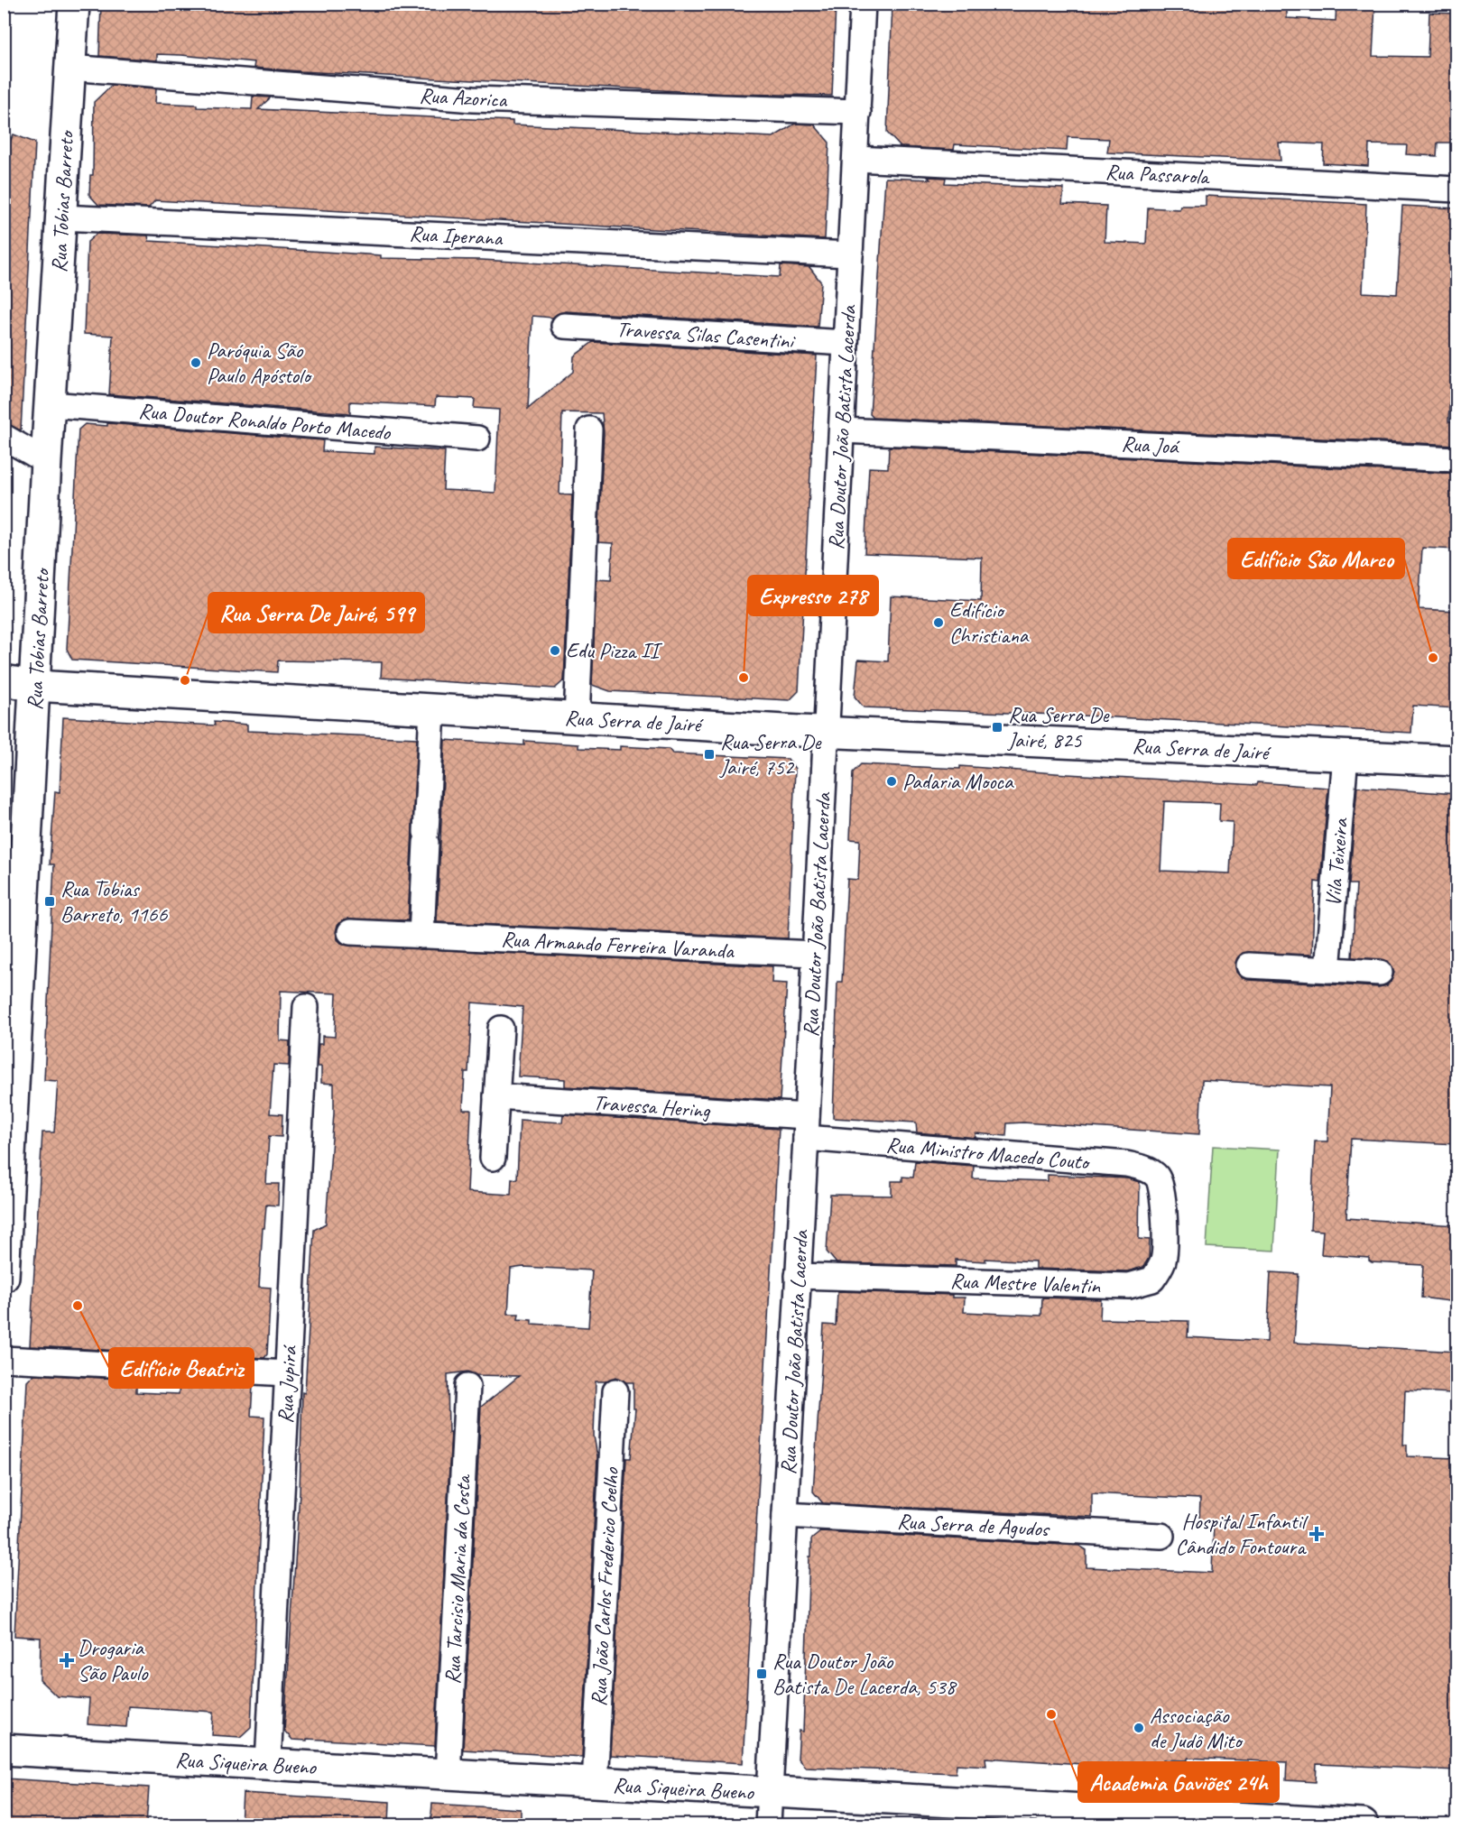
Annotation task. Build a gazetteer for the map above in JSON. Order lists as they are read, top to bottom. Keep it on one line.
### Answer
{"streets":{"main road":["Rua Tobias Barreto","Rua Serra de Jairé","Rua Siqueira Bueno"],"street":["Rua Azorica","Rua Passarola","Rua Iperana","Travessa Silas Casentini","Rua Doutor Ronaldo Porto Macedo","Rua Doutor João Batista Lacerda","Rua Joá","Vila Teixeira","Rua Armando Ferreira Varanda","Travessa Hering","Rua Ministro Macedo Couto","Rua Mestre Valentin","Rua Jupirá","Rua Serra de Agudos","Rua Tarcisio Maria da Costa","Rua João Carlos Frederico Coelho"]},"crossings":[["Rua Azorica","Rua Tobias Barreto"],["Rua Azorica","Rua Doutor João Batista Lacerda"],["Rua Passarola","Rua Doutor João Batista Lacerda"],["Rua Tobias Barreto","Rua Iperana"],["Rua Tobias Barreto","Rua Doutor Ronaldo Porto Macedo"],["Rua Tobias Barreto","Rua Serra de Jairé"],["Rua Iperana","Rua Doutor João Batista Lacerda"],["Travessa Silas Casentini","Rua Doutor João Batista Lacerda"],["Rua Doutor João Batista Lacerda","Rua Joá"],["Rua Doutor João Batista Lacerda","Rua Serra de Jairé"],["Rua Doutor João Batista Lacerda","Rua Armando Ferreira Varanda"],["Rua Doutor João Batista Lacerda","Travessa Hering"],["Rua Doutor João Batista Lacerda","Rua Ministro Macedo Couto"],["Rua Doutor João Batista Lacerda","Rua Mestre Valentin"],["Rua Doutor João Batista Lacerda","Rua Serra de Agudos"],["Rua Doutor João Batista Lacerda","Rua Siqueira Bueno"],["Rua Serra de Jairé","Vila Teixeira"],["Travessa Hering","Rua Ministro Macedo Couto"],["Rua Ministro Macedo Couto","Rua Mestre Valentin"],["Rua Jupirá","Rua Siqueira Bueno"],["Rua Tarcisio Maria da Costa","Rua Siqueira Bueno"],["Rua João Carlos Frederico Coelho","Rua Siqueira Bueno"]],"places":{"other":["Paróquia São Paulo Apóstolo","Edifício Christiana","Edu Pizza II","Edifício São Marco","Expresso 278","Rua Serra De Jairé, 599","Padaria Mooca","Edifício Beatriz","Academia Gaviões 24h","Associação de Judô Mito"],"transit":["Rua Serra De Jairé, 825","Rua Serra De Jairé, 752","Rua Tobias Barreto, 1166","Rua Doutor João Batista De Lacerda, 538"],"health":["Hospital Infantil Cândido Fontoura","Drogaria São Paulo"]}}
